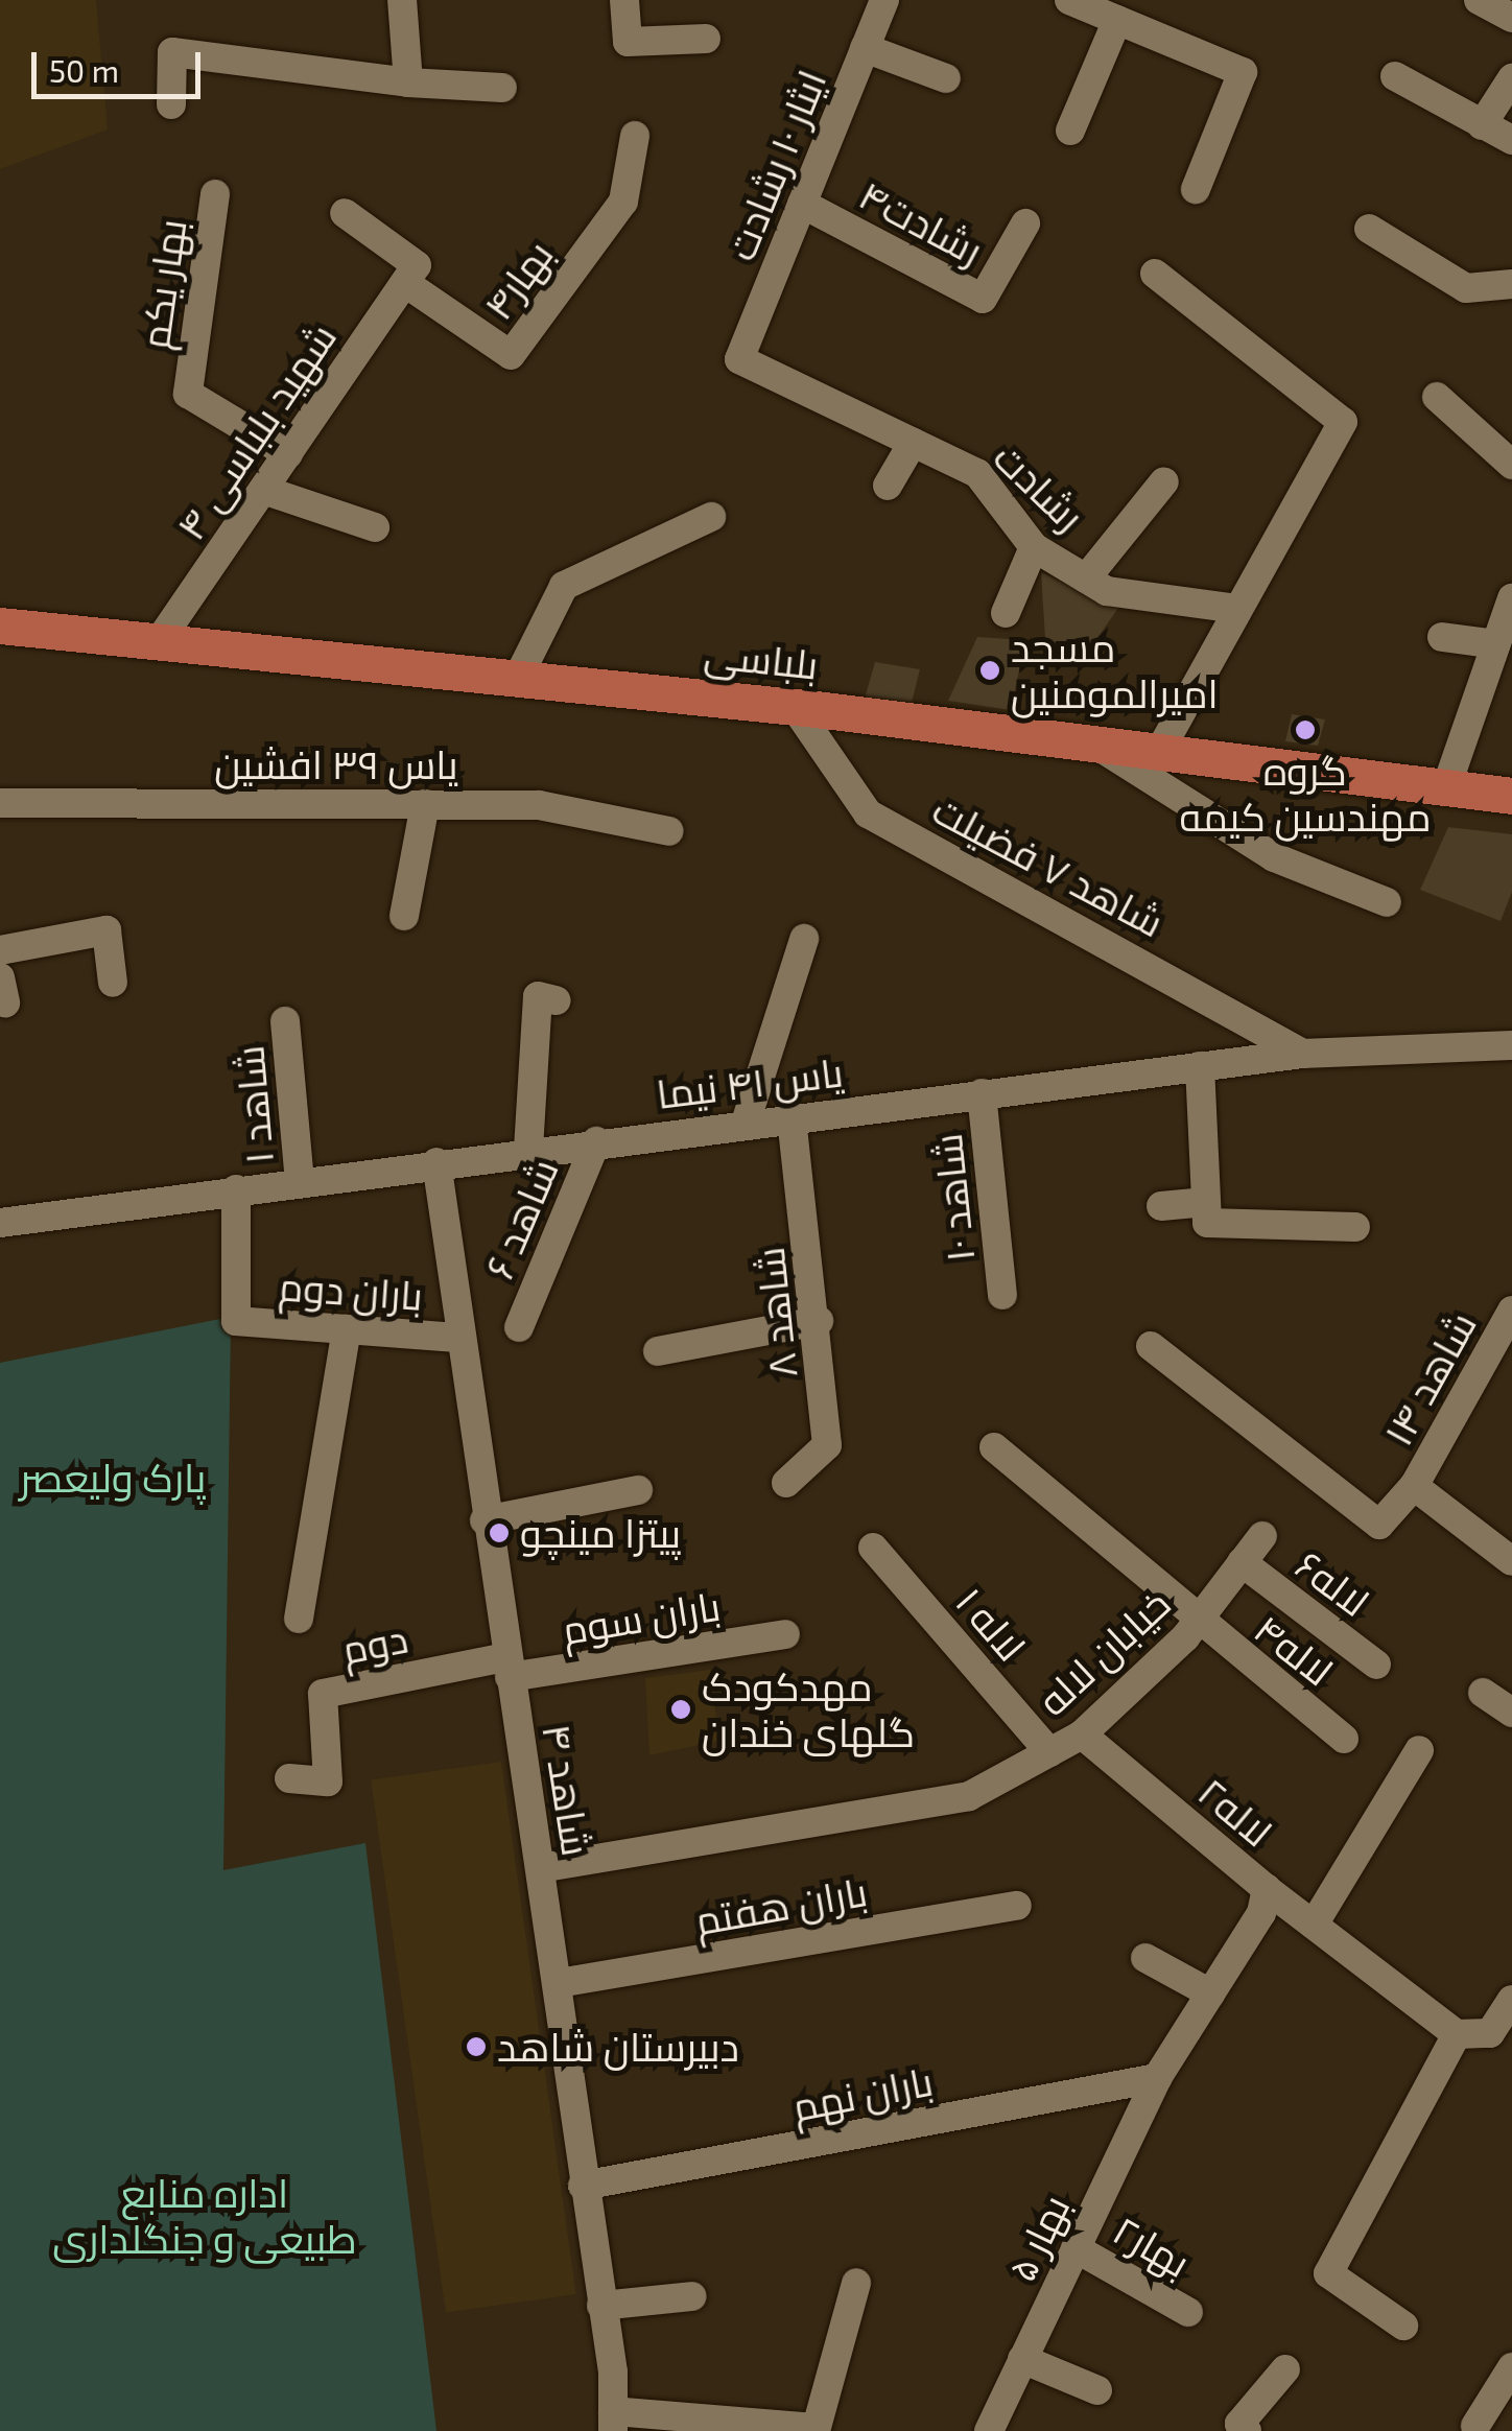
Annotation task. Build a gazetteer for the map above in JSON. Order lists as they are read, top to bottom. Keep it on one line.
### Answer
{"streets":{"main road":["بلباسی"],"street":["ایثار ۱۰ رشادت","رشادت۴","بهار۴","بهار یکم","شهید بلباسی ۴","رشادت","یاس ۳۹ افشین","شاهد ۷ فضیلت","یاس ۴۱ نیما","شاهد ۱","شاهد ۱۰","شاهد ۶","باران دوم","شاهد ۸","شاهد ۱۴","لاله۶","باران سوم","لاله ۱","دوم","لاله۴","خیابان لاله","شاهد ۴","لاله۲","باران هفتم","باران نهم","بهار ۵","بهار۲"]},"crossings":[["ایثار ۱۰ رشادت","رشادت۴"],["ایثار ۱۰ رشادت","رشادت"],["بهار۴","شهید بلباسی ۴"],["بهار یکم","شهید بلباسی ۴"],["شهید بلباسی ۴","بلباسی"],["بلباسی","شاهد ۷ فضیلت"],["شاهد ۷ فضیلت","یاس ۴۱ نیما"],["یاس ۴۱ نیما","شاهد ۱"],["یاس ۴۱ نیما","شاهد ۱۰"],["یاس ۴۱ نیما","شاهد ۶"],["یاس ۴۱ نیما","باران دوم"],["یاس ۴۱ نیما","شاهد ۸"],["یاس ۴۱ نیما","شاهد ۴"],["باران دوم","شاهد ۴"],["لاله۶","خیابان لاله"],["باران سوم","دوم"],["باران سوم","شاهد ۴"],["لاله ۱","خیابان لاله"],["دوم","شاهد ۴"],["لاله۴","خیابان لاله"],["خیابان لاله","شاهد ۴"],["خیابان لاله","لاله۲"],["شاهد ۴","باران هفتم"],["شاهد ۴","باران نهم"],["لاله۲","باران نهم"],["لاله۲","بهار ۵"],["باران نهم","بهار ۵"],["بهار ۵","بهار۲"]],"parks":["پارک ولیعصر","اداره منابع طبیعی و جنگلداری"],"places":["مسجد امیرالمومنین","گروه مهندسین کیمه","پیتزا مینچو","مهدکودک گلهای خندان","دبیرستان شاهد"],"scale_bar":"50 m"}
